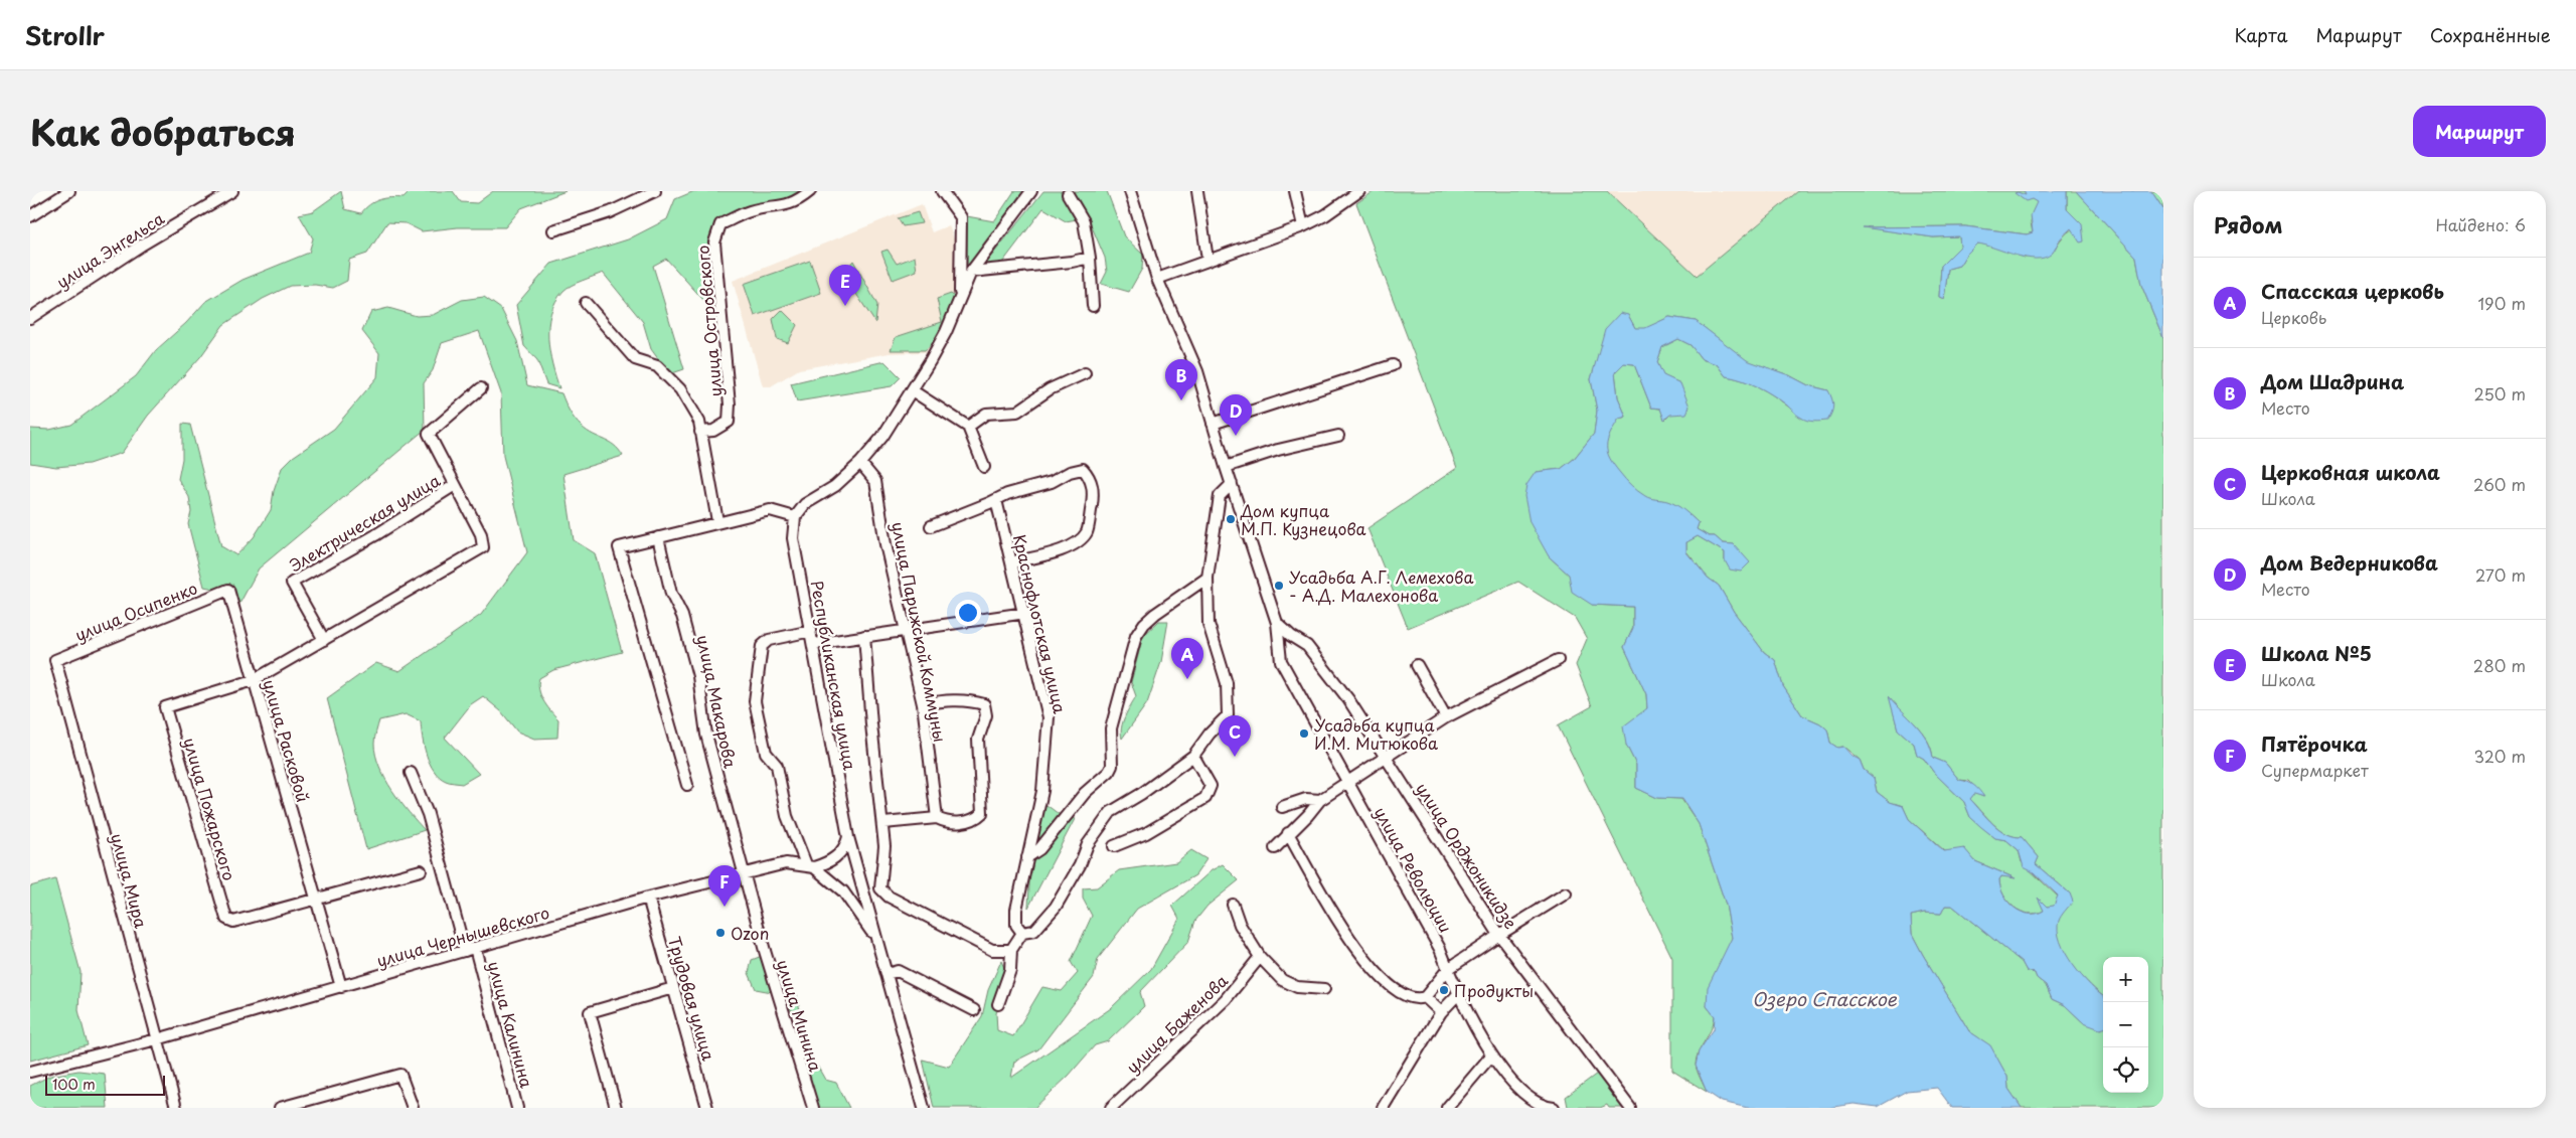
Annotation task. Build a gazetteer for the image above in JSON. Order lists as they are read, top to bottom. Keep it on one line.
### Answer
{"streets":{"street":["улица Энгельса","улица Островского","Электрическая улица","улица Осипенко","Краснофлотская улица","улица Парижской Коммуны","Республиканская улица","улица Макарова","улица Расковой","улица Пожарского","улица Орджоникидзе","улица Революции","улица Мира","улица Чернышевского","Трудовая улица","улица Минина","улица Баженова","улица Калинина"]},"crossings":[["Электрическая улица","улица Расковой"],["Электрическая улица","улица Пожарского"],["улица Осипенко","улица Расковой"],["улица Осипенко","улица Мира"],["улица Макарова","улица Чернышевского"],["улица Макарова","улица Минина"],["улица Расковой","улица Пожарского"],["улица Расковой","улица Чернышевского"],["улица Орджоникидзе","улица Революции"],["улица Мира","улица Чернышевского"],["улица Чернышевского","Трудовая улица"],["улица Чернышевского","улица Минина"],["улица Чернышевского","улица Калинина"]],"water":["Озеро Спасское"],"places":["Дом купца М.П. Кузнецова","Усадьба А.Г. Лемехова - А.Д. Малехонова","Усадьба купца И.М. Митюкова","Ozon","Продукты"],"scale_bar":"100 m","page":{"header":"Strollr","nav":["Карта","Маршрут","Сохранённые"],"title":"Как добраться","buttons":"Маршрут","heading":["Рядом","Найдено: 6"],"list":[{"mark":"A","name":"Спасская церковь","note":"Церковь","value":"190 m"},{"mark":"B","name":"Дом Шадрина","note":"Место","value":"250 m"},{"mark":"C","name":"Церковная школа","note":"Школа","value":"260 m"},{"mark":"D","name":"Дом Ведерникова","note":"Место","value":"270 m"},{"mark":"E","name":"Школа №5","note":"Школа","value":"280 m"},{"mark":"F","name":"Пятёрочка","note":"Супермаркет","value":"320 m"}],"pins":["E","B","D","A","C","F"],"map_buttons":["+","−"],"scale":"100 m"}}
